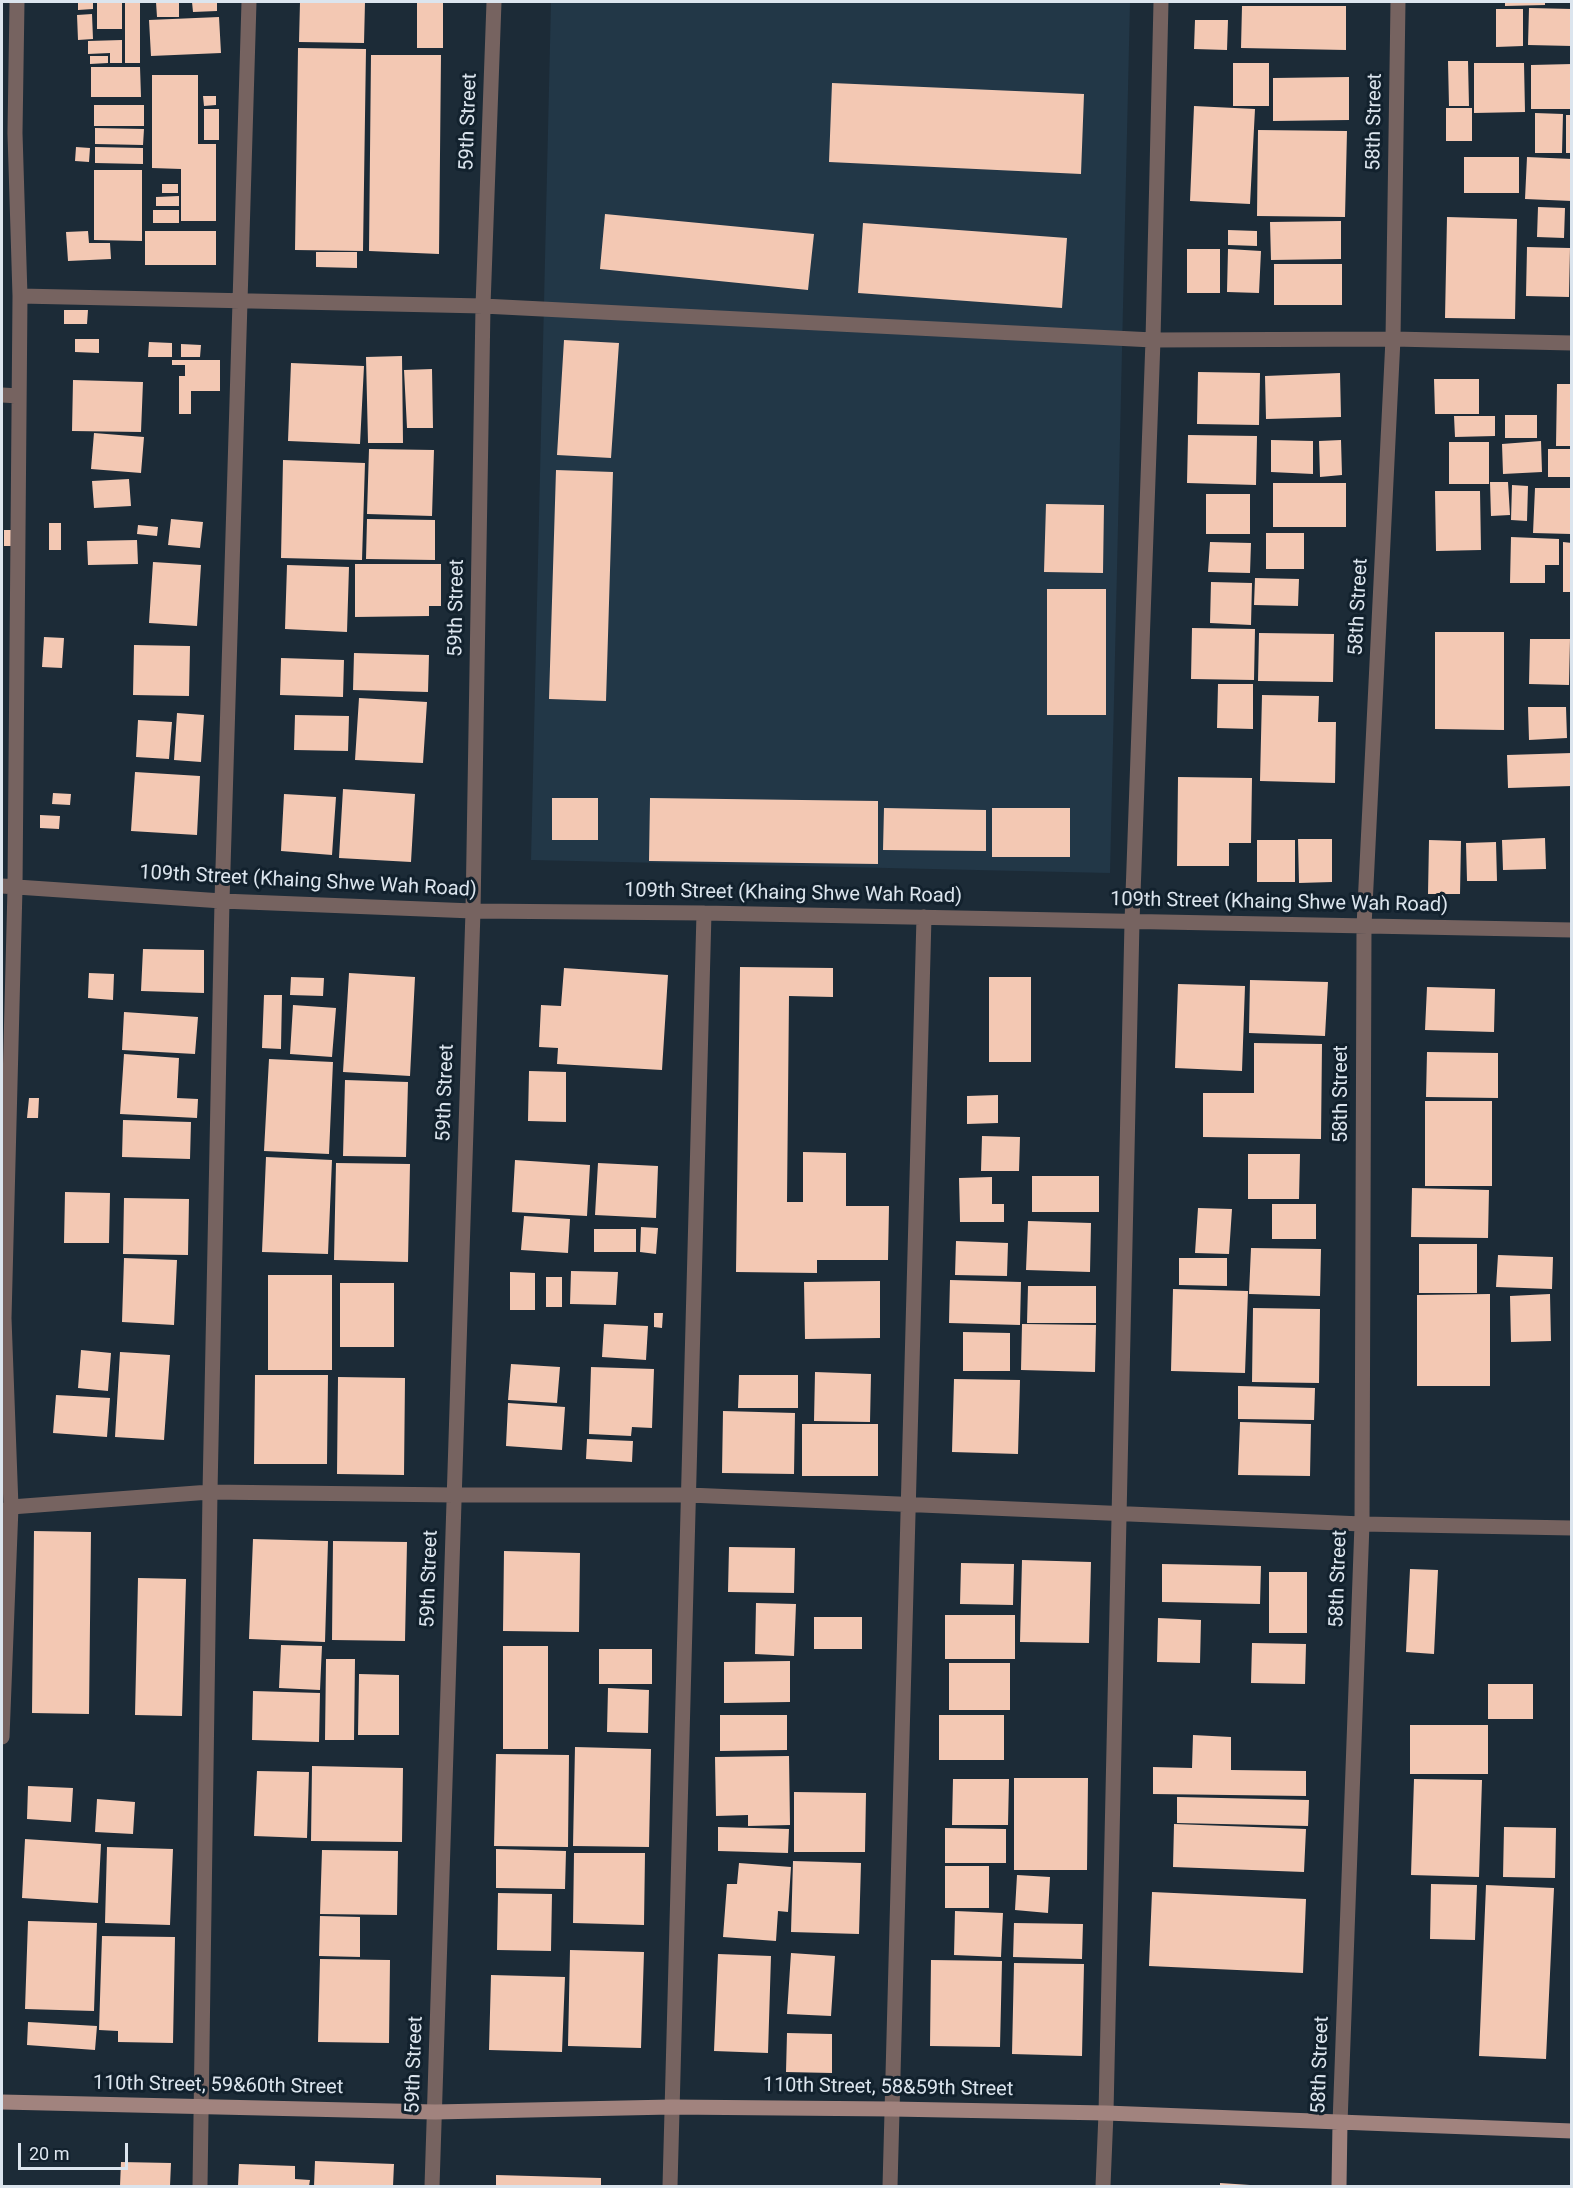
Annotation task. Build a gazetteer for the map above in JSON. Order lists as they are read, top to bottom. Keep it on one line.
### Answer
{"streets":{"main road":["58th Street","110th Street, 59&60th Street","110th Street, 58&59th Street"],"street":["59th Street","109th Street (Khaing Shwe Wah Road)"]},"crossings":[["59th Street","109th Street (Khaing Shwe Wah Road)"],["59th Street","110th Street, 59&60th Street"],["59th Street","110th Street, 58&59th Street"],["58th Street","109th Street (Khaing Shwe Wah Road)"],["58th Street","110th Street, 58&59th Street"],["110th Street, 59&60th Street","110th Street, 58&59th Street"]],"scale_bar":"20 m"}
